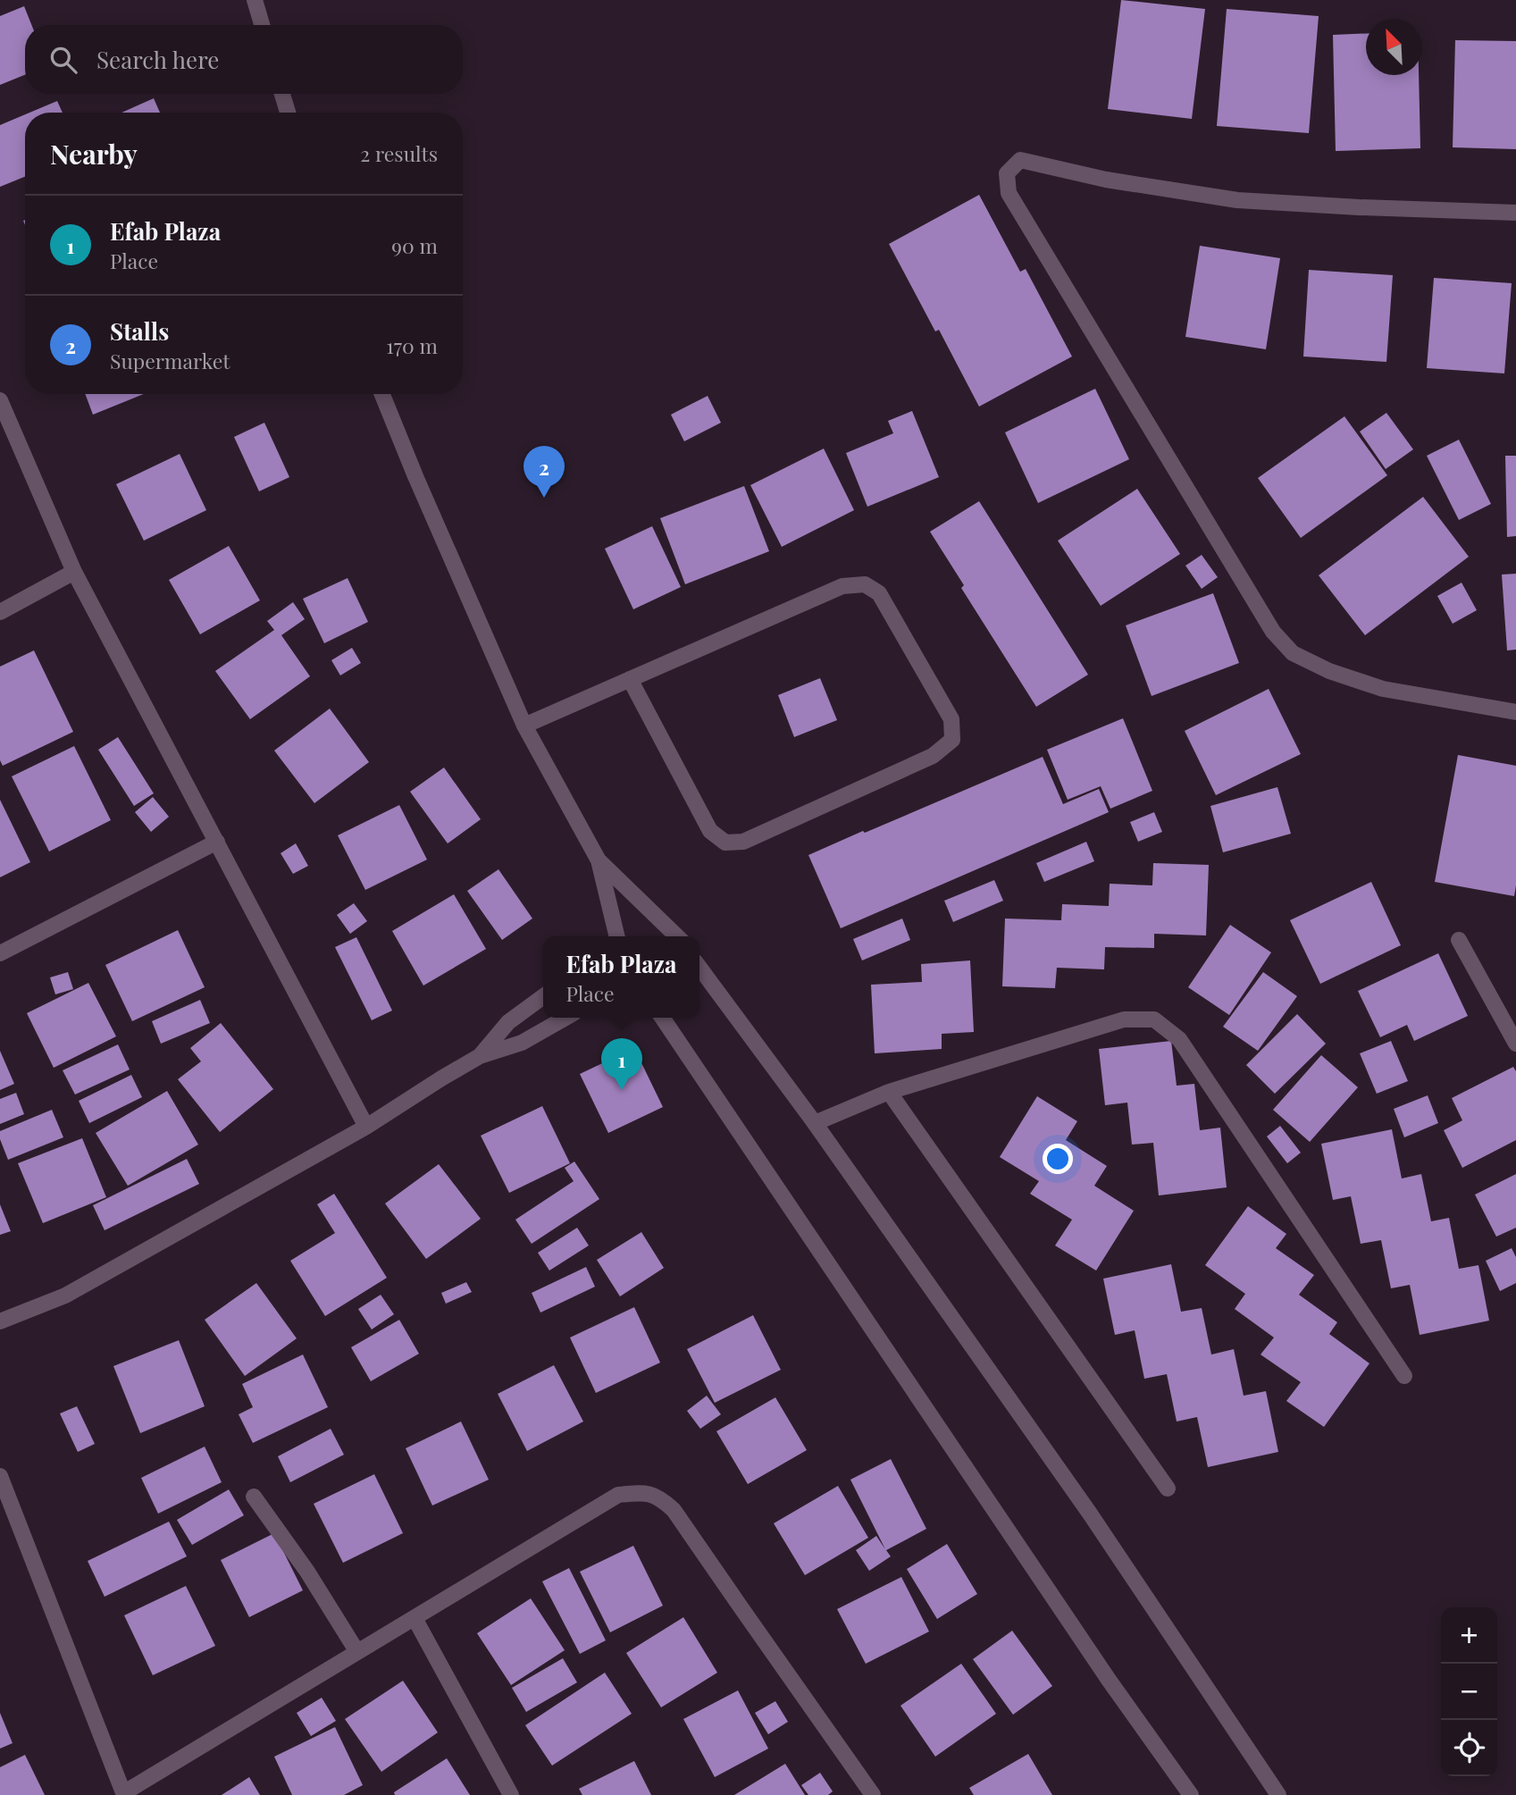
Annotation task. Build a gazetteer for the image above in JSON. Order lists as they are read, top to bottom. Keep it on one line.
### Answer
{"north":"top left","page":{"search":"Search here","heading":["Nearby","2 results"],"list":[{"mark":"1","name":"Efab Plaza","note":"Place","value":"90 m"},{"mark":"2","name":"Stalls","note":"Supermarket","value":"170 m"}],"pins":["2","1"],"popup":["Efab Plaza","Place"],"map_buttons":["+","−"]}}
